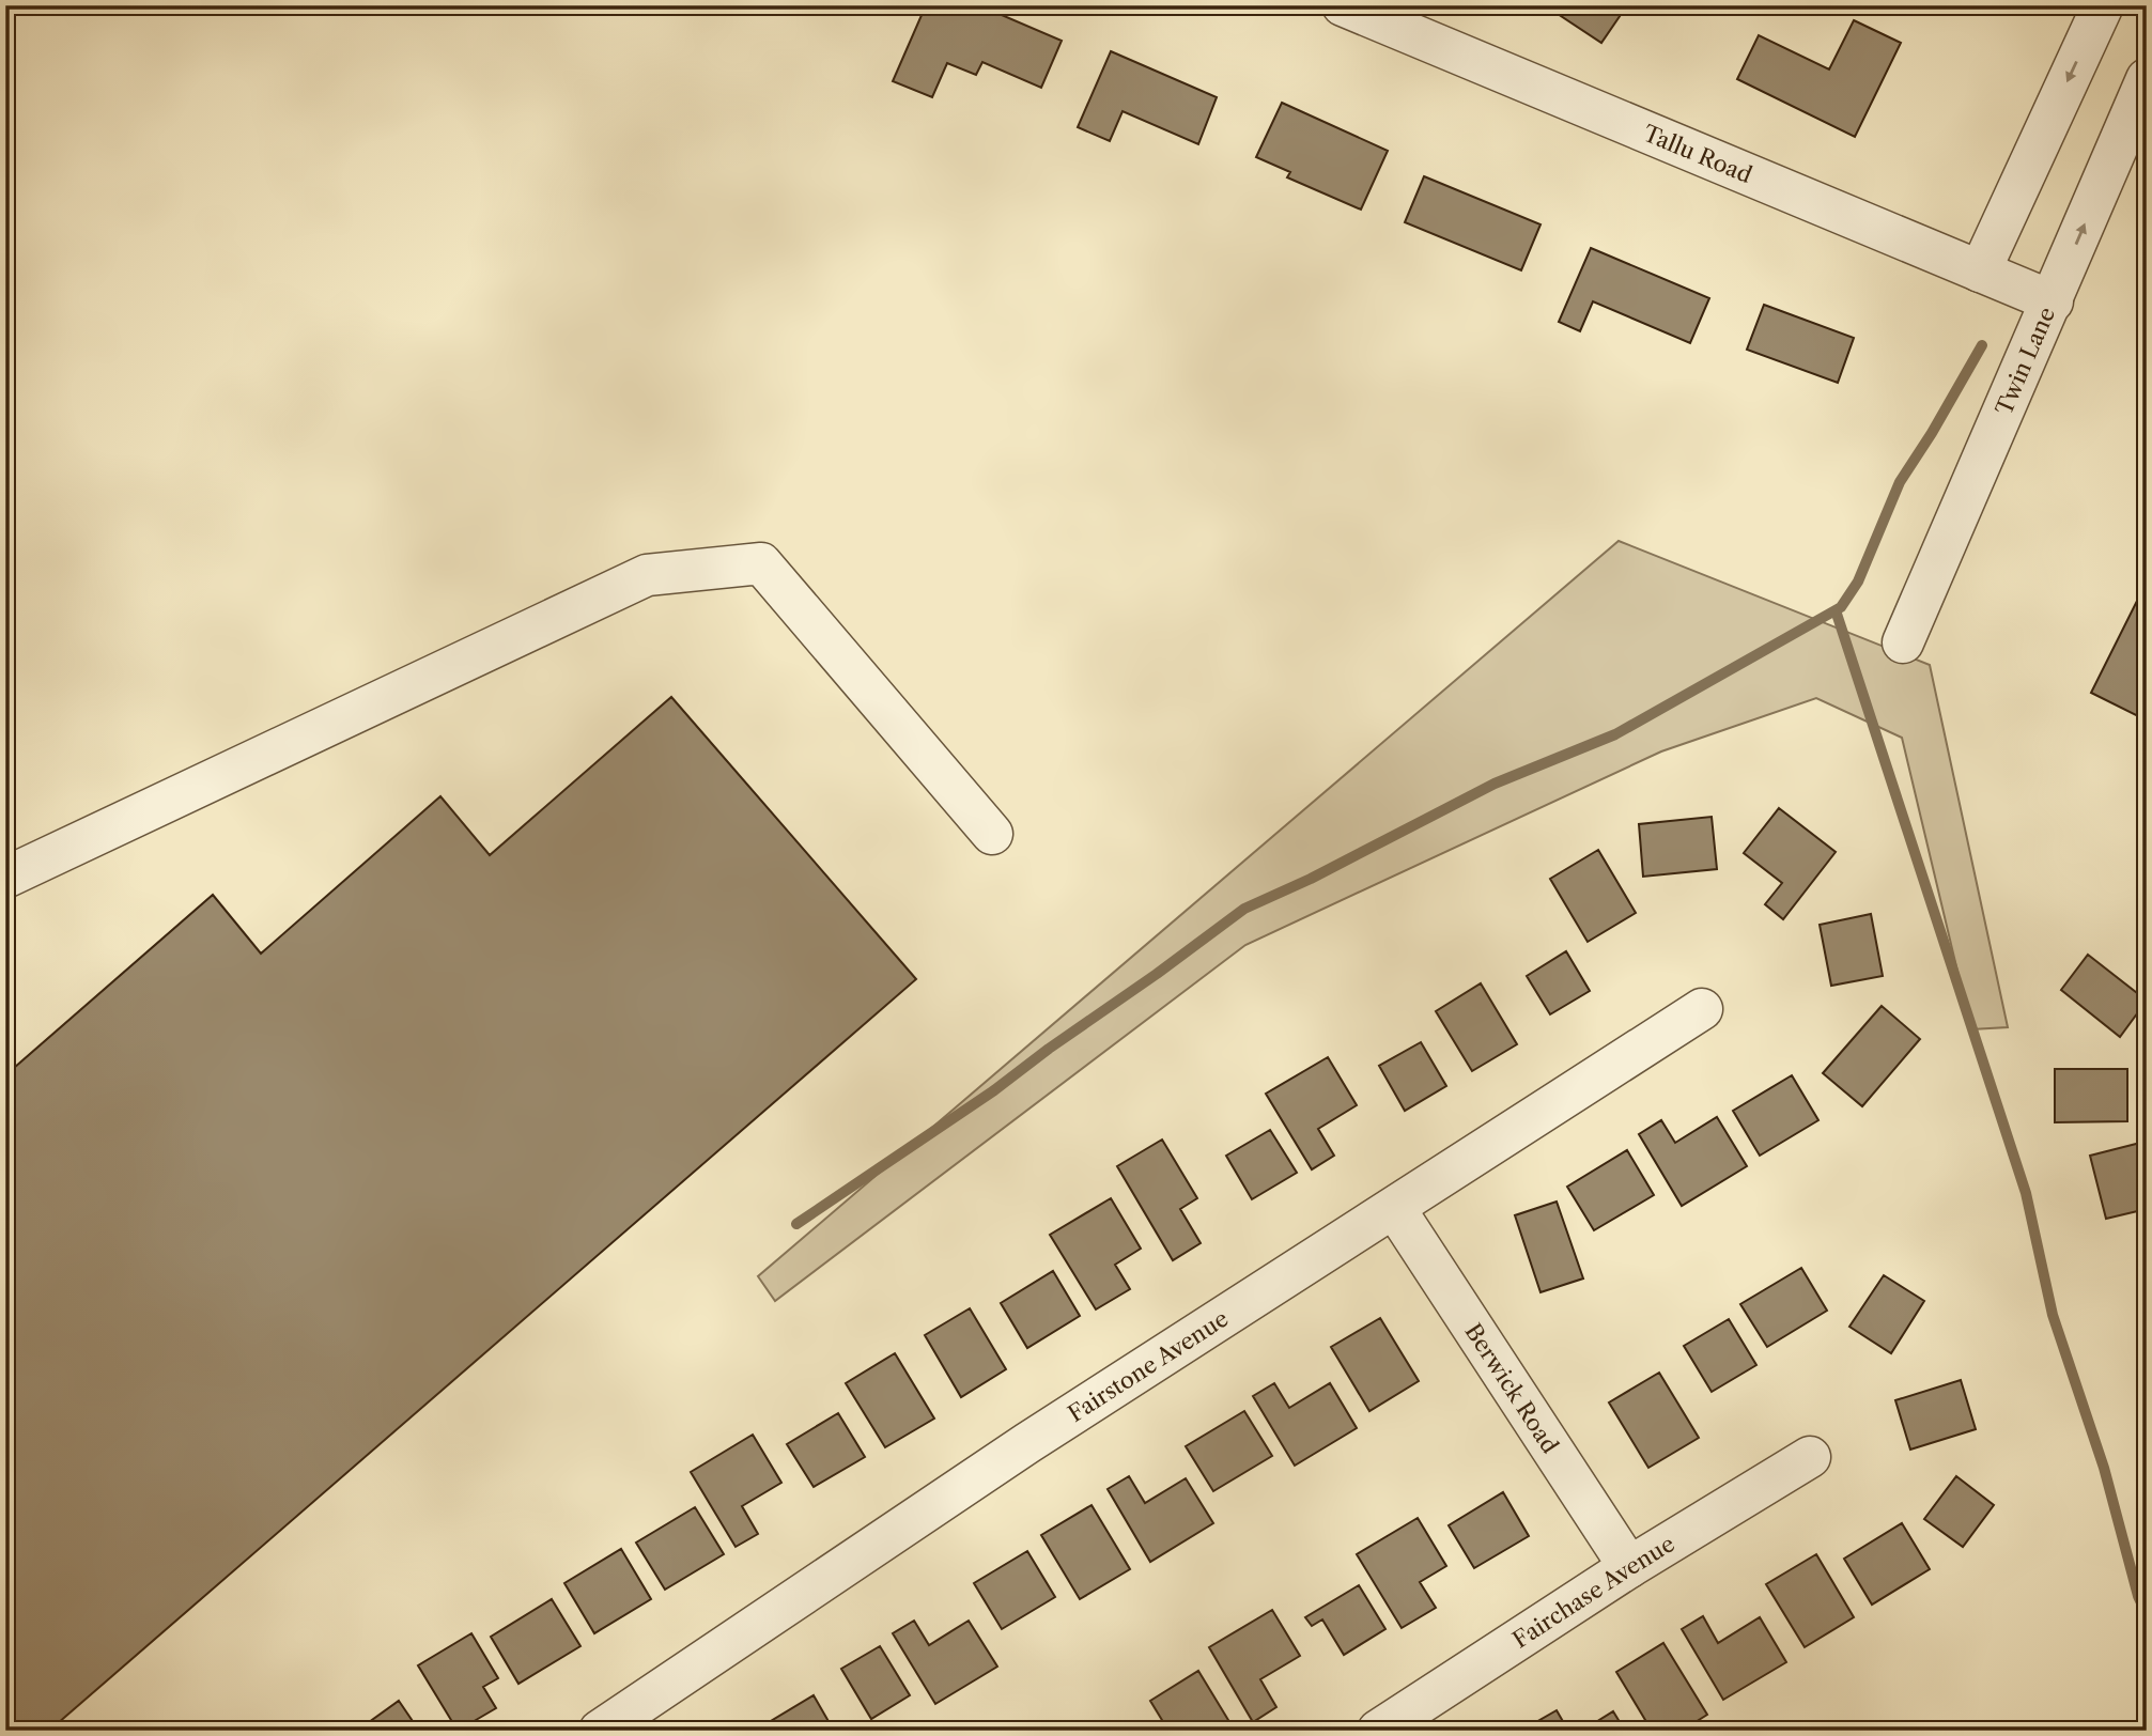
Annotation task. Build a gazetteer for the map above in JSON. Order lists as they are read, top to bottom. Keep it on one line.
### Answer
{"streets":{"street":["Tallu Road","Twin Lane","Fairstone Avenue","Berwick Road","Fairchase Avenue"]},"crossings":[["Tallu Road","Twin Lane"],["Fairstone Avenue","Berwick Road"],["Berwick Road","Fairchase Avenue"]]}
